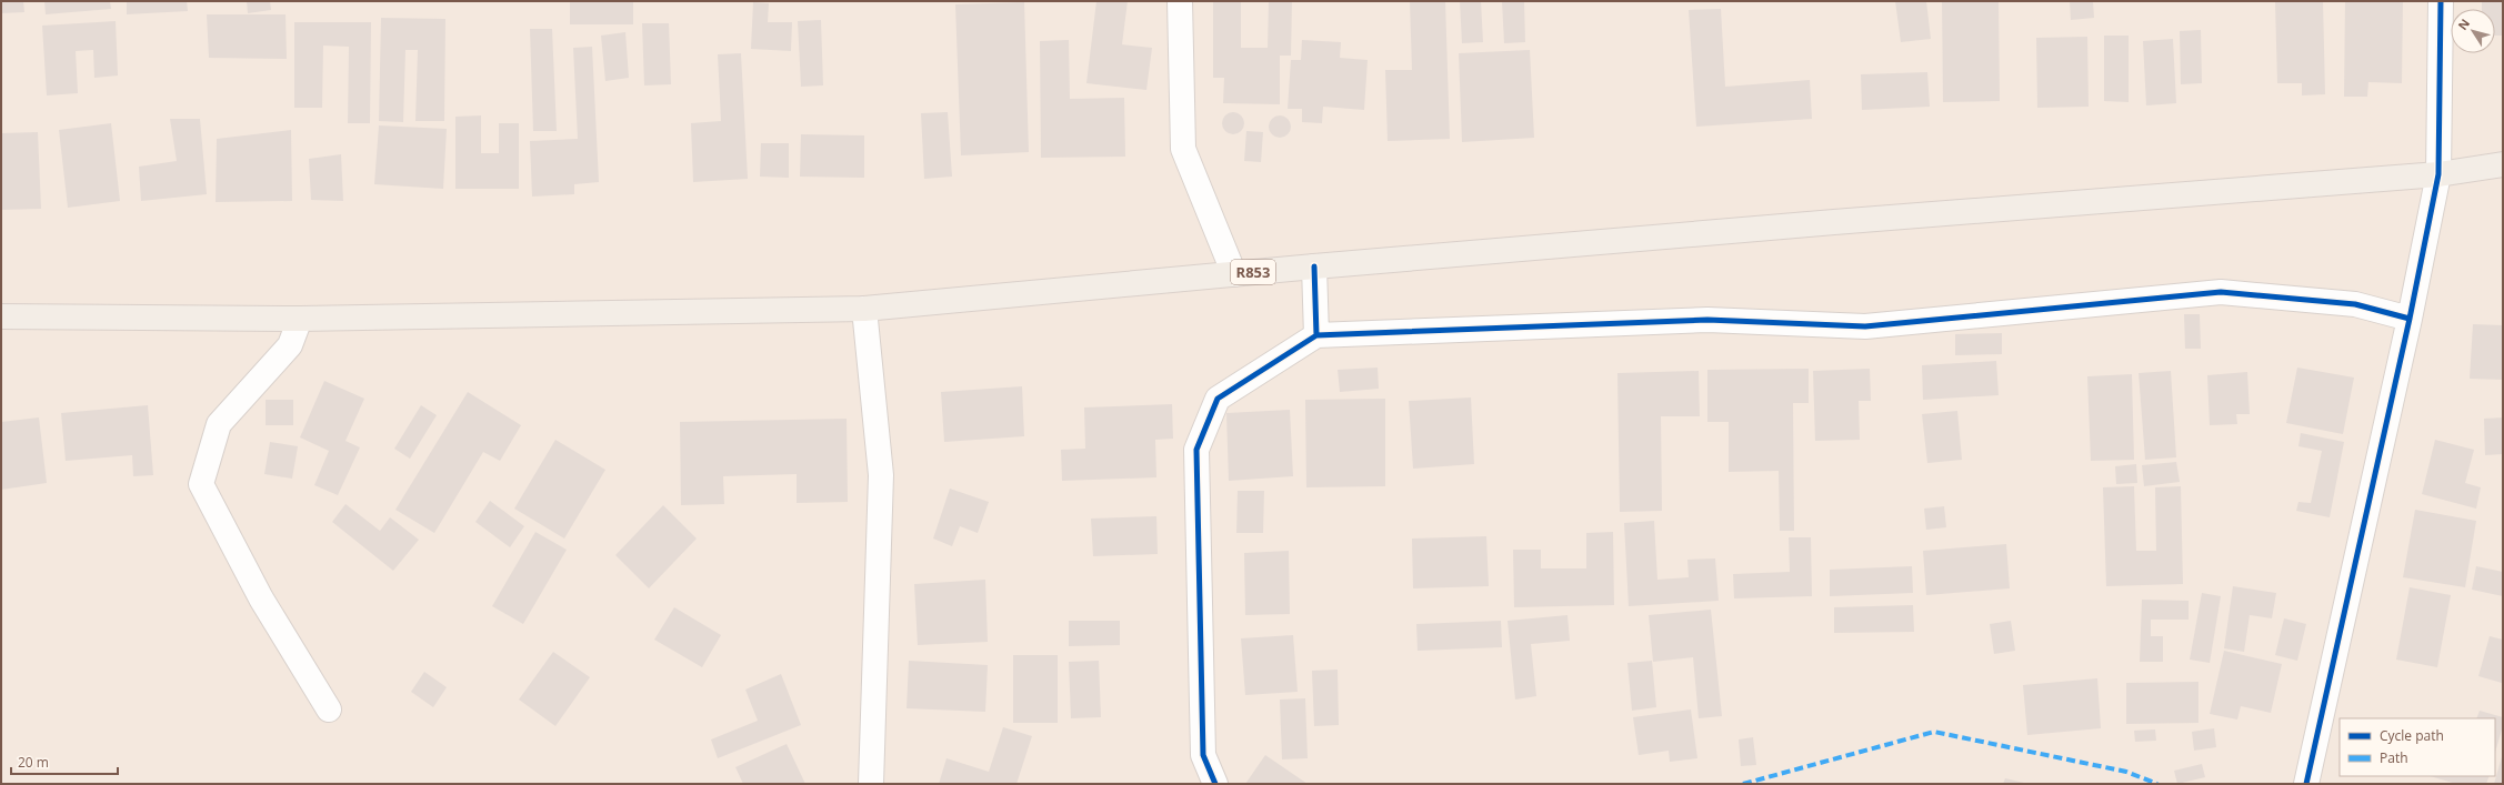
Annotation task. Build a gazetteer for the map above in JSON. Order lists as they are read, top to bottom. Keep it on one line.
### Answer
{"streets":{"main road":["R853"]},"legend":["Cycle path","Path"],"scale_bar":"20 m","north":"top left"}
